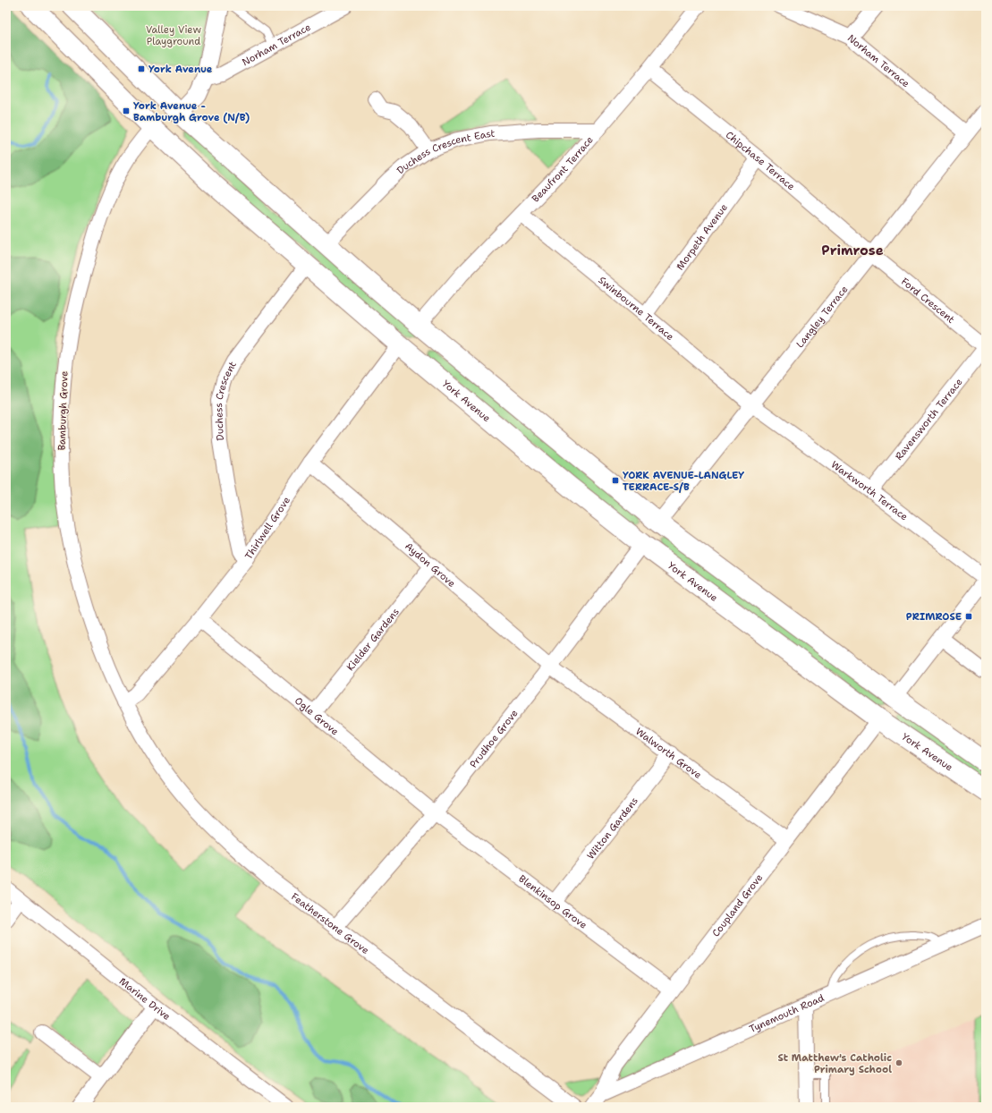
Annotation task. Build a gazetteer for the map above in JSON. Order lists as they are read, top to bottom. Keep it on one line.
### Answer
{"streets":{"main road":["York Avenue"],"street":["Norham Terrace","Duchess Crescent East","Chipchase Terrace","Beaufront Terrace","Morpeth Avenue","Ford Crescent","Swinbourne Terrace","Langley Terrace","Duchess Crescent","Bamburgh Grove","Ravensworth Terrace","Warkworth Terrace","Thirlwell Grove","Aydon Grove","Kielder Gardens","Ogle Grove","Prudhoe Grove","Walworth Grove","Witton Gardens","Blenkinsop Grove","Coupland Grove","Featherstone Grove","Marine Drive","Tynemouth Road"]},"crossings":[["Norham Terrace","Langley Terrace"],["Duchess Crescent East","Beaufront Terrace"],["Chipchase Terrace","Beaufront Terrace"],["Chipchase Terrace","Morpeth Avenue"],["Chipchase Terrace","Ford Crescent"],["Chipchase Terrace","Langley Terrace"],["Beaufront Terrace","Swinbourne Terrace"],["Morpeth Avenue","Swinbourne Terrace"],["Ford Crescent","Langley Terrace"],["Ford Crescent","Ravensworth Terrace"],["Swinbourne Terrace","Langley Terrace"],["Swinbourne Terrace","Warkworth Terrace"],["Langley Terrace","Warkworth Terrace"],["York Avenue","Duchess Crescent"],["York Avenue","Bamburgh Grove"],["York Avenue","Thirlwell Grove"],["York Avenue","Prudhoe Grove"],["York Avenue","Coupland Grove"],["Duchess Crescent","Thirlwell Grove"],["Bamburgh Grove","Thirlwell Grove"],["Bamburgh Grove","Featherstone Grove"],["Ravensworth Terrace","Warkworth Terrace"],["Thirlwell Grove","Aydon Grove"],["Thirlwell Grove","Ogle Grove"],["Thirlwell Grove","Featherstone Grove"],["Aydon Grove","Kielder Gardens"],["Aydon Grove","Prudhoe Grove"],["Aydon Grove","Walworth Grove"],["Kielder Gardens","Ogle Grove"],["Ogle Grove","Prudhoe Grove"],["Ogle Grove","Blenkinsop Grove"],["Prudhoe Grove","Walworth Grove"],["Prudhoe Grove","Blenkinsop Grove"],["Prudhoe Grove","Featherstone Grove"],["Walworth Grove","Witton Gardens"],["Walworth Grove","Coupland Grove"],["Witton Gardens","Blenkinsop Grove"],["Blenkinsop Grove","Coupland Grove"],["Coupland Grove","Tynemouth Road"]],"districts":["Primrose"],"parks":["Valley View Playground"],"places":{"transit":["York Avenue","York Avenue - Bamburgh Grove (N/B)","YORK AVENUE-LANGLEY TERRACE-S/B","PRIMROSE"],"other":["St Matthew's Catholic Primary School"]}}
